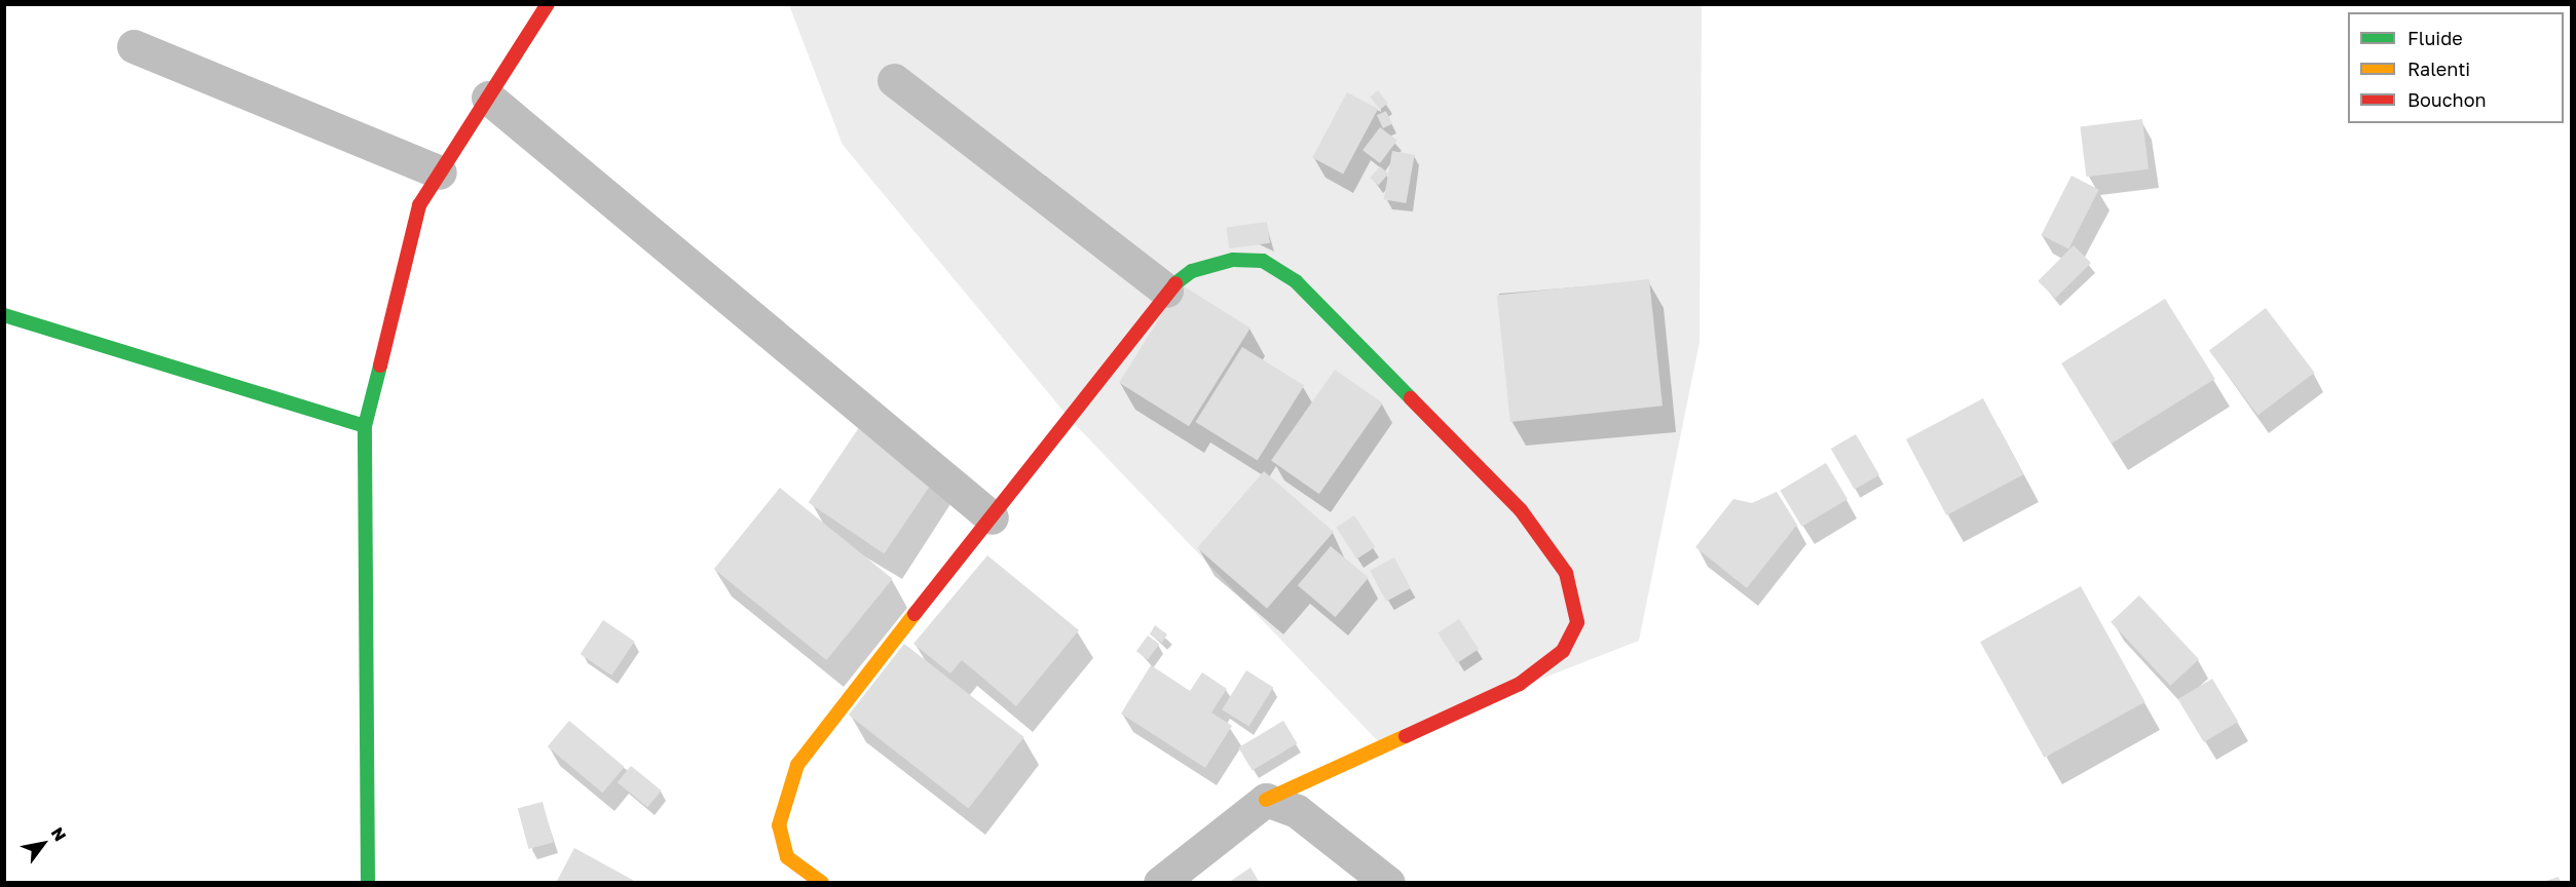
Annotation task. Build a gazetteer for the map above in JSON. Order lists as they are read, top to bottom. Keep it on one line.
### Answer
{"legend":["Fluide","Ralenti","Bouchon"],"north":"top right"}
